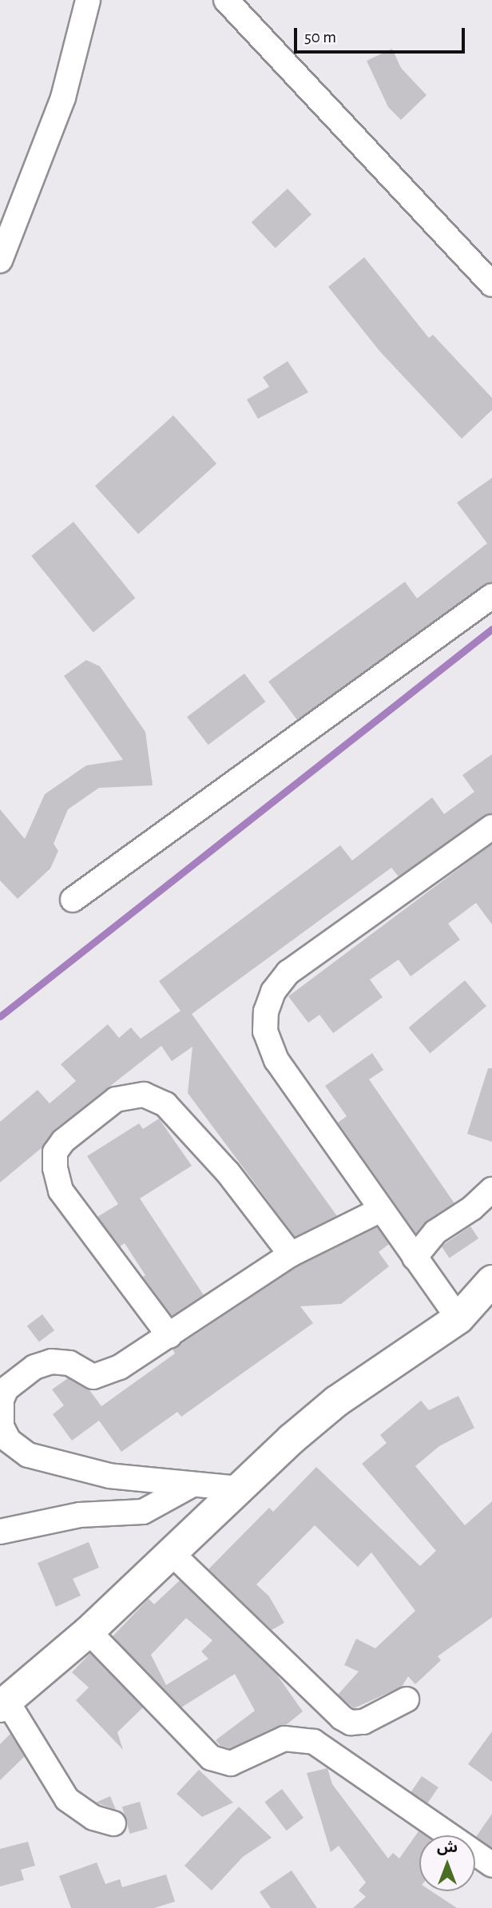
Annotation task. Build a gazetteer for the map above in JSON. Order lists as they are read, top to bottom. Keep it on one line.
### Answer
{"scale_bar":"50 m","north":"top"}
